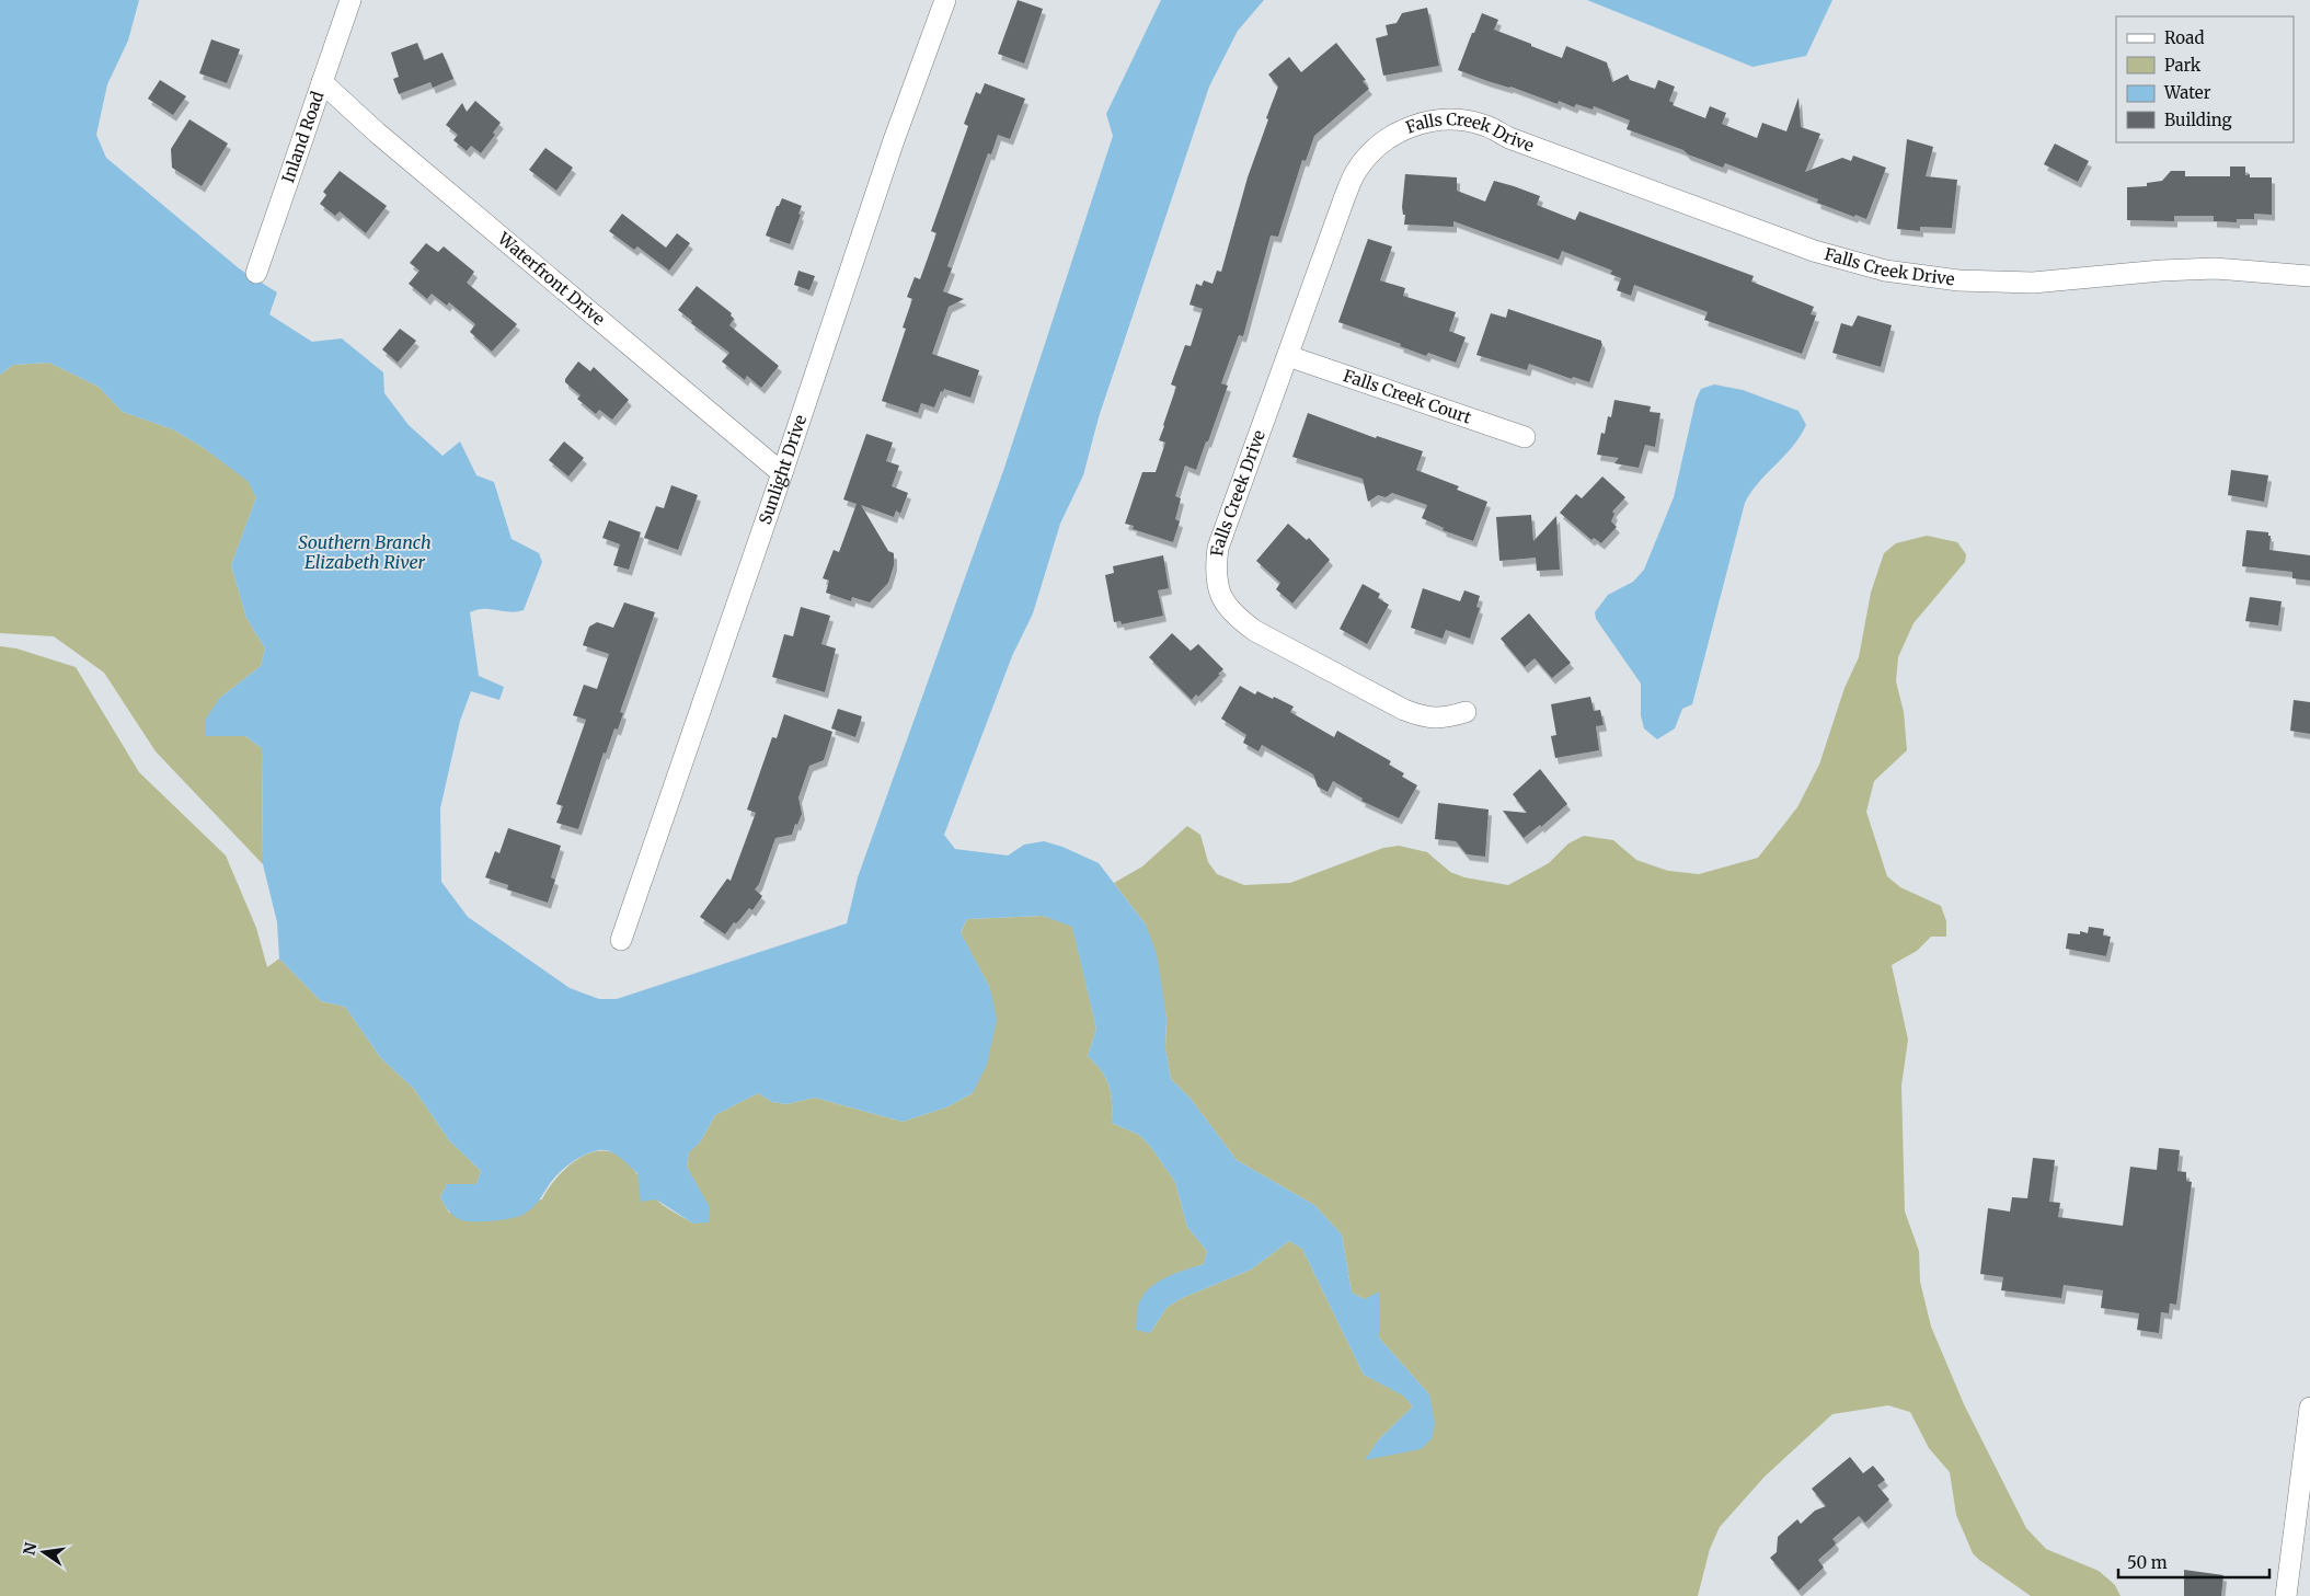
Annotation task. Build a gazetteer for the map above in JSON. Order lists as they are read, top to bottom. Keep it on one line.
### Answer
{"streets":{"street":["Inland Road","Falls Creek Drive","Waterfront Drive","Falls Creek Court","Sunlight Drive"]},"crossings":[["Inland Road","Waterfront Drive"],["Falls Creek Drive","Falls Creek Court"],["Waterfront Drive","Sunlight Drive"]],"water":["Southern Branch Elizabeth River"],"legend":["Road","Park","Water","Building"],"scale_bar":"50 m","north":"left"}
